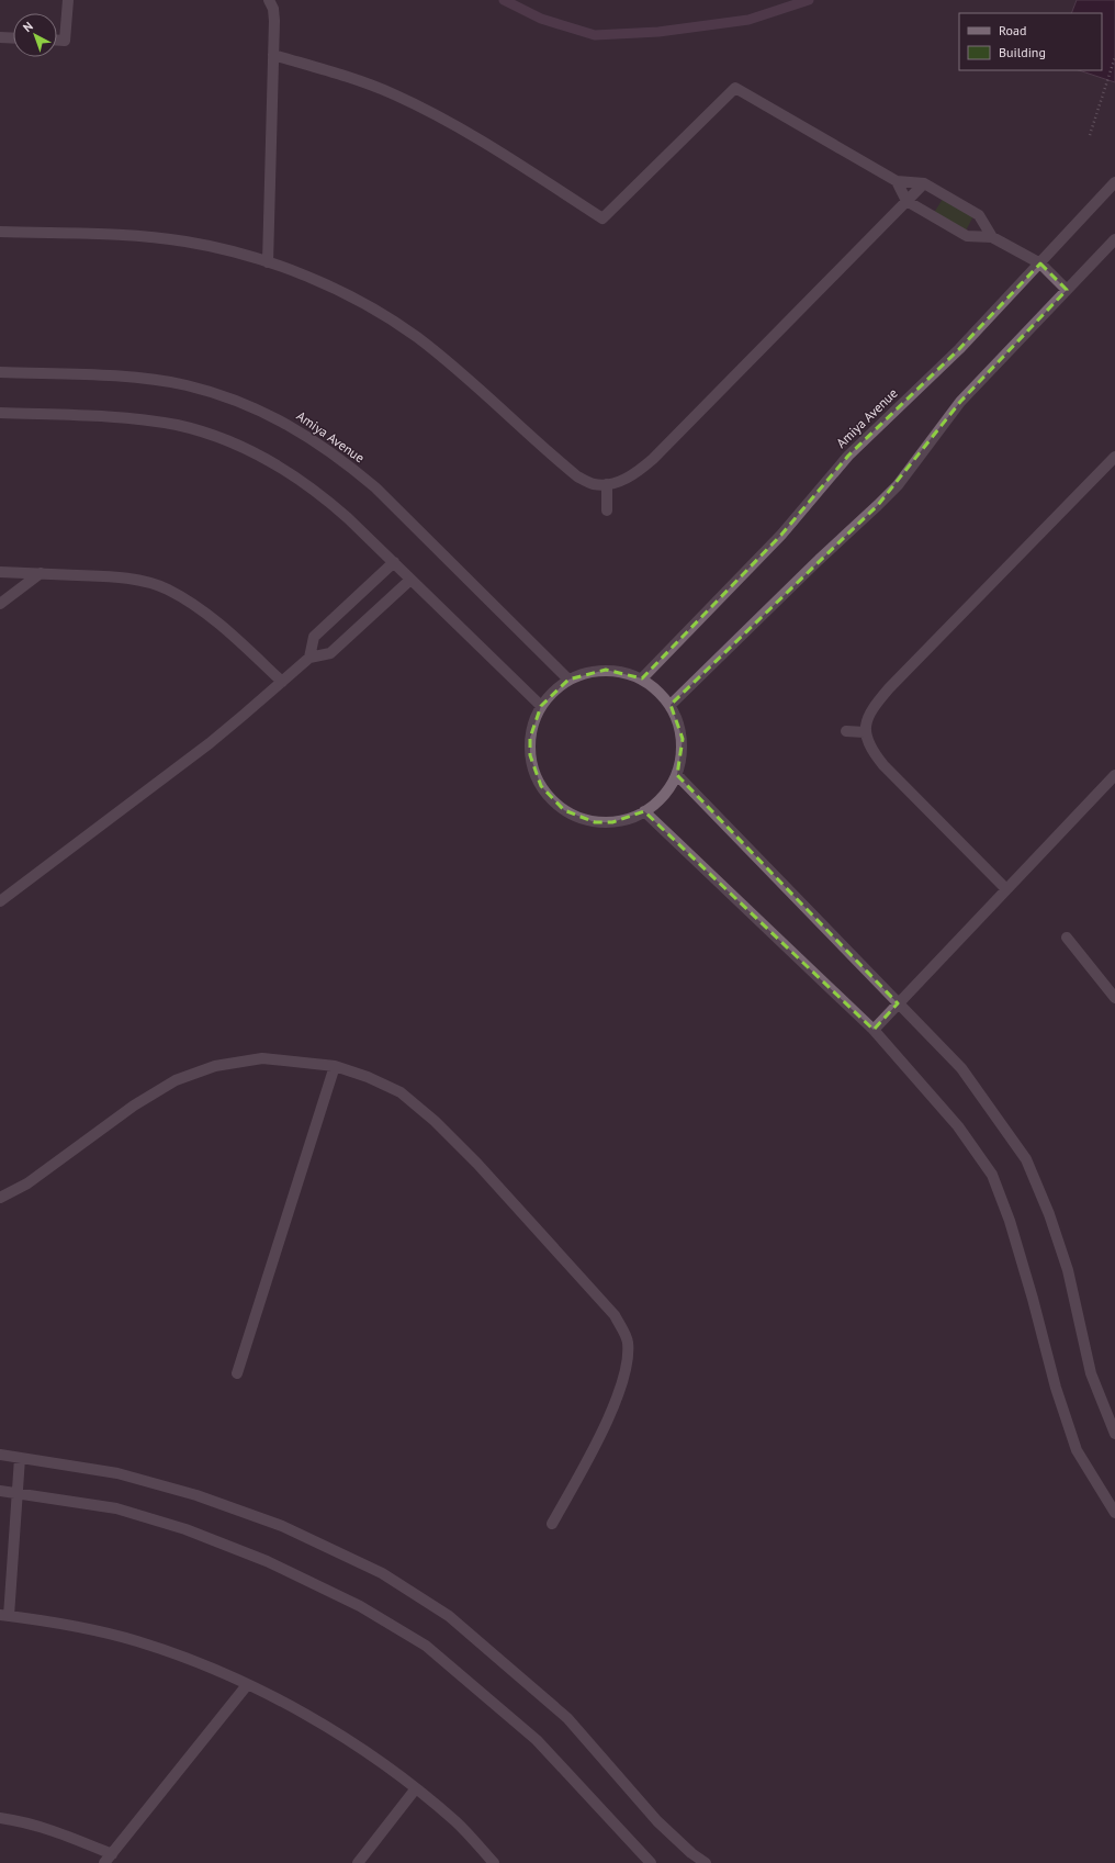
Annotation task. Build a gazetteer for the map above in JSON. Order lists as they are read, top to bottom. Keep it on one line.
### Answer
{"streets":{"street":["Amiya Avenue"]},"legend":["Road","Building"],"north":"top left"}
